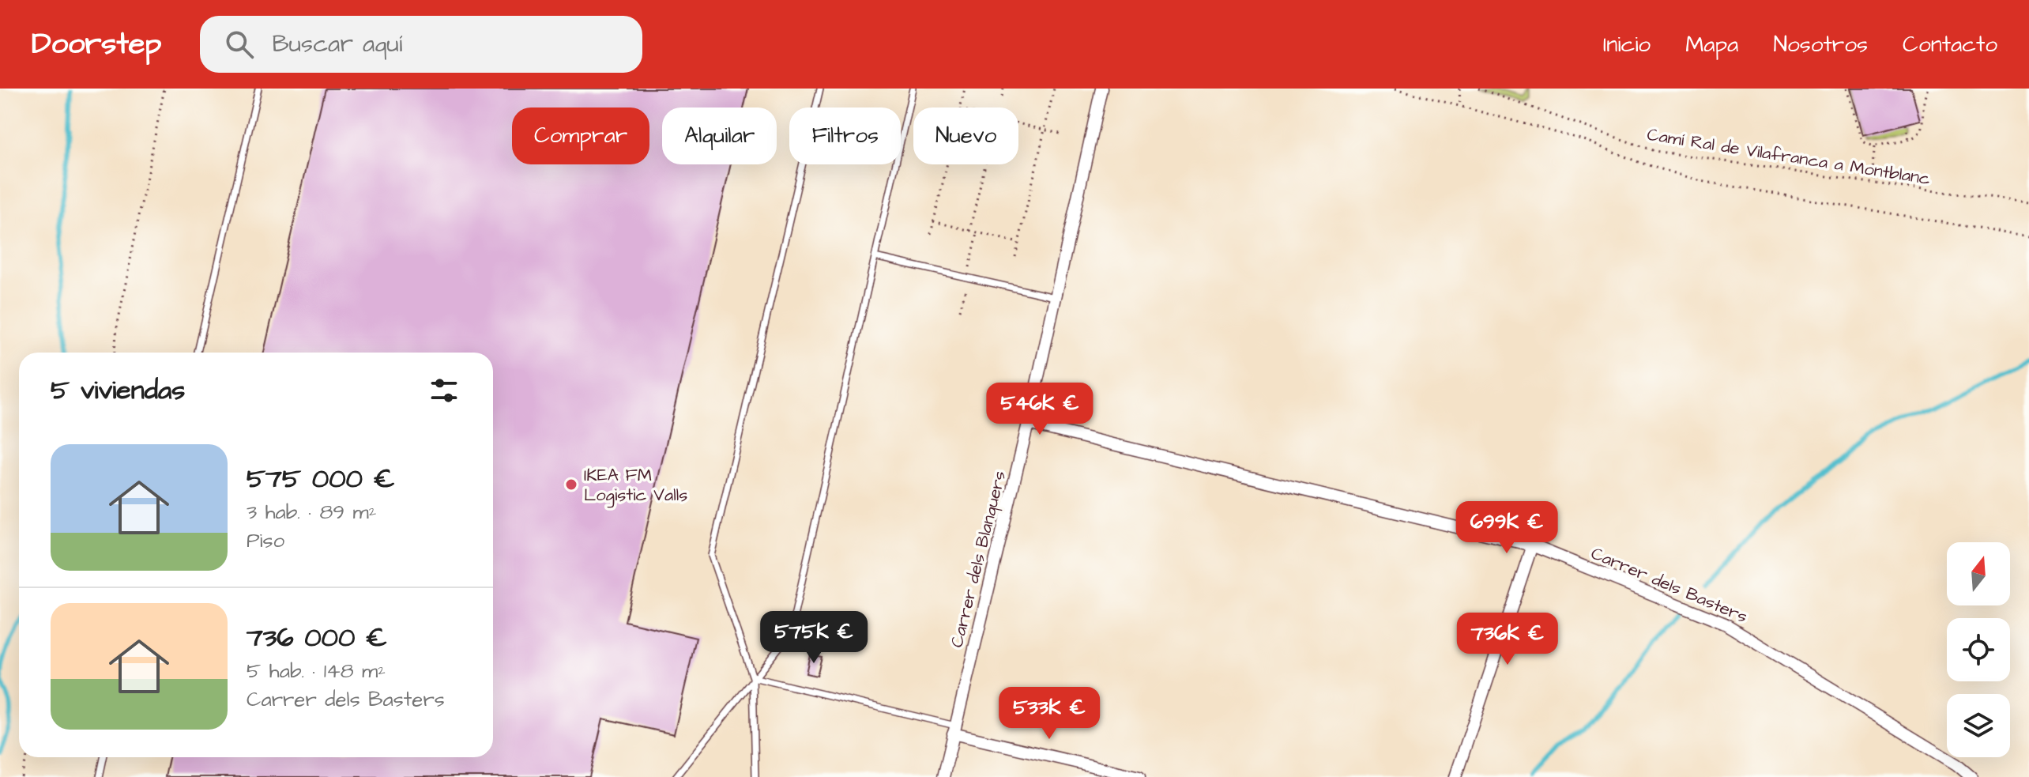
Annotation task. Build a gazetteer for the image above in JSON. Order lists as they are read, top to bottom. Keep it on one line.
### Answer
{"streets":{"street":["Carrer dels Blanquers","Carrer dels Basters"],"path":["Camí Ral de Vilafranca a Montblanc"]},"crossings":[["Carrer dels Blanquers","Carrer dels Basters"]],"places":["IKEA FM Logistic Valls"],"north":"top","page":{"header":"Doorstep","search":"Buscar aquí","nav":["Inicio","Mapa","Nosotros","Contacto"],"chip":["Comprar","Alquilar","Filtros","Nuevo"],"heading":"5 viviendas","price":["546K €","699K €","575K €","736K €","533K €"],"list":[{"name":"575 000 €","note":"3 hab. · 89 m² · Piso"},{"name":"736 000 €","note":"5 hab. · 148 m² · Carrer dels Basters"}]}}
